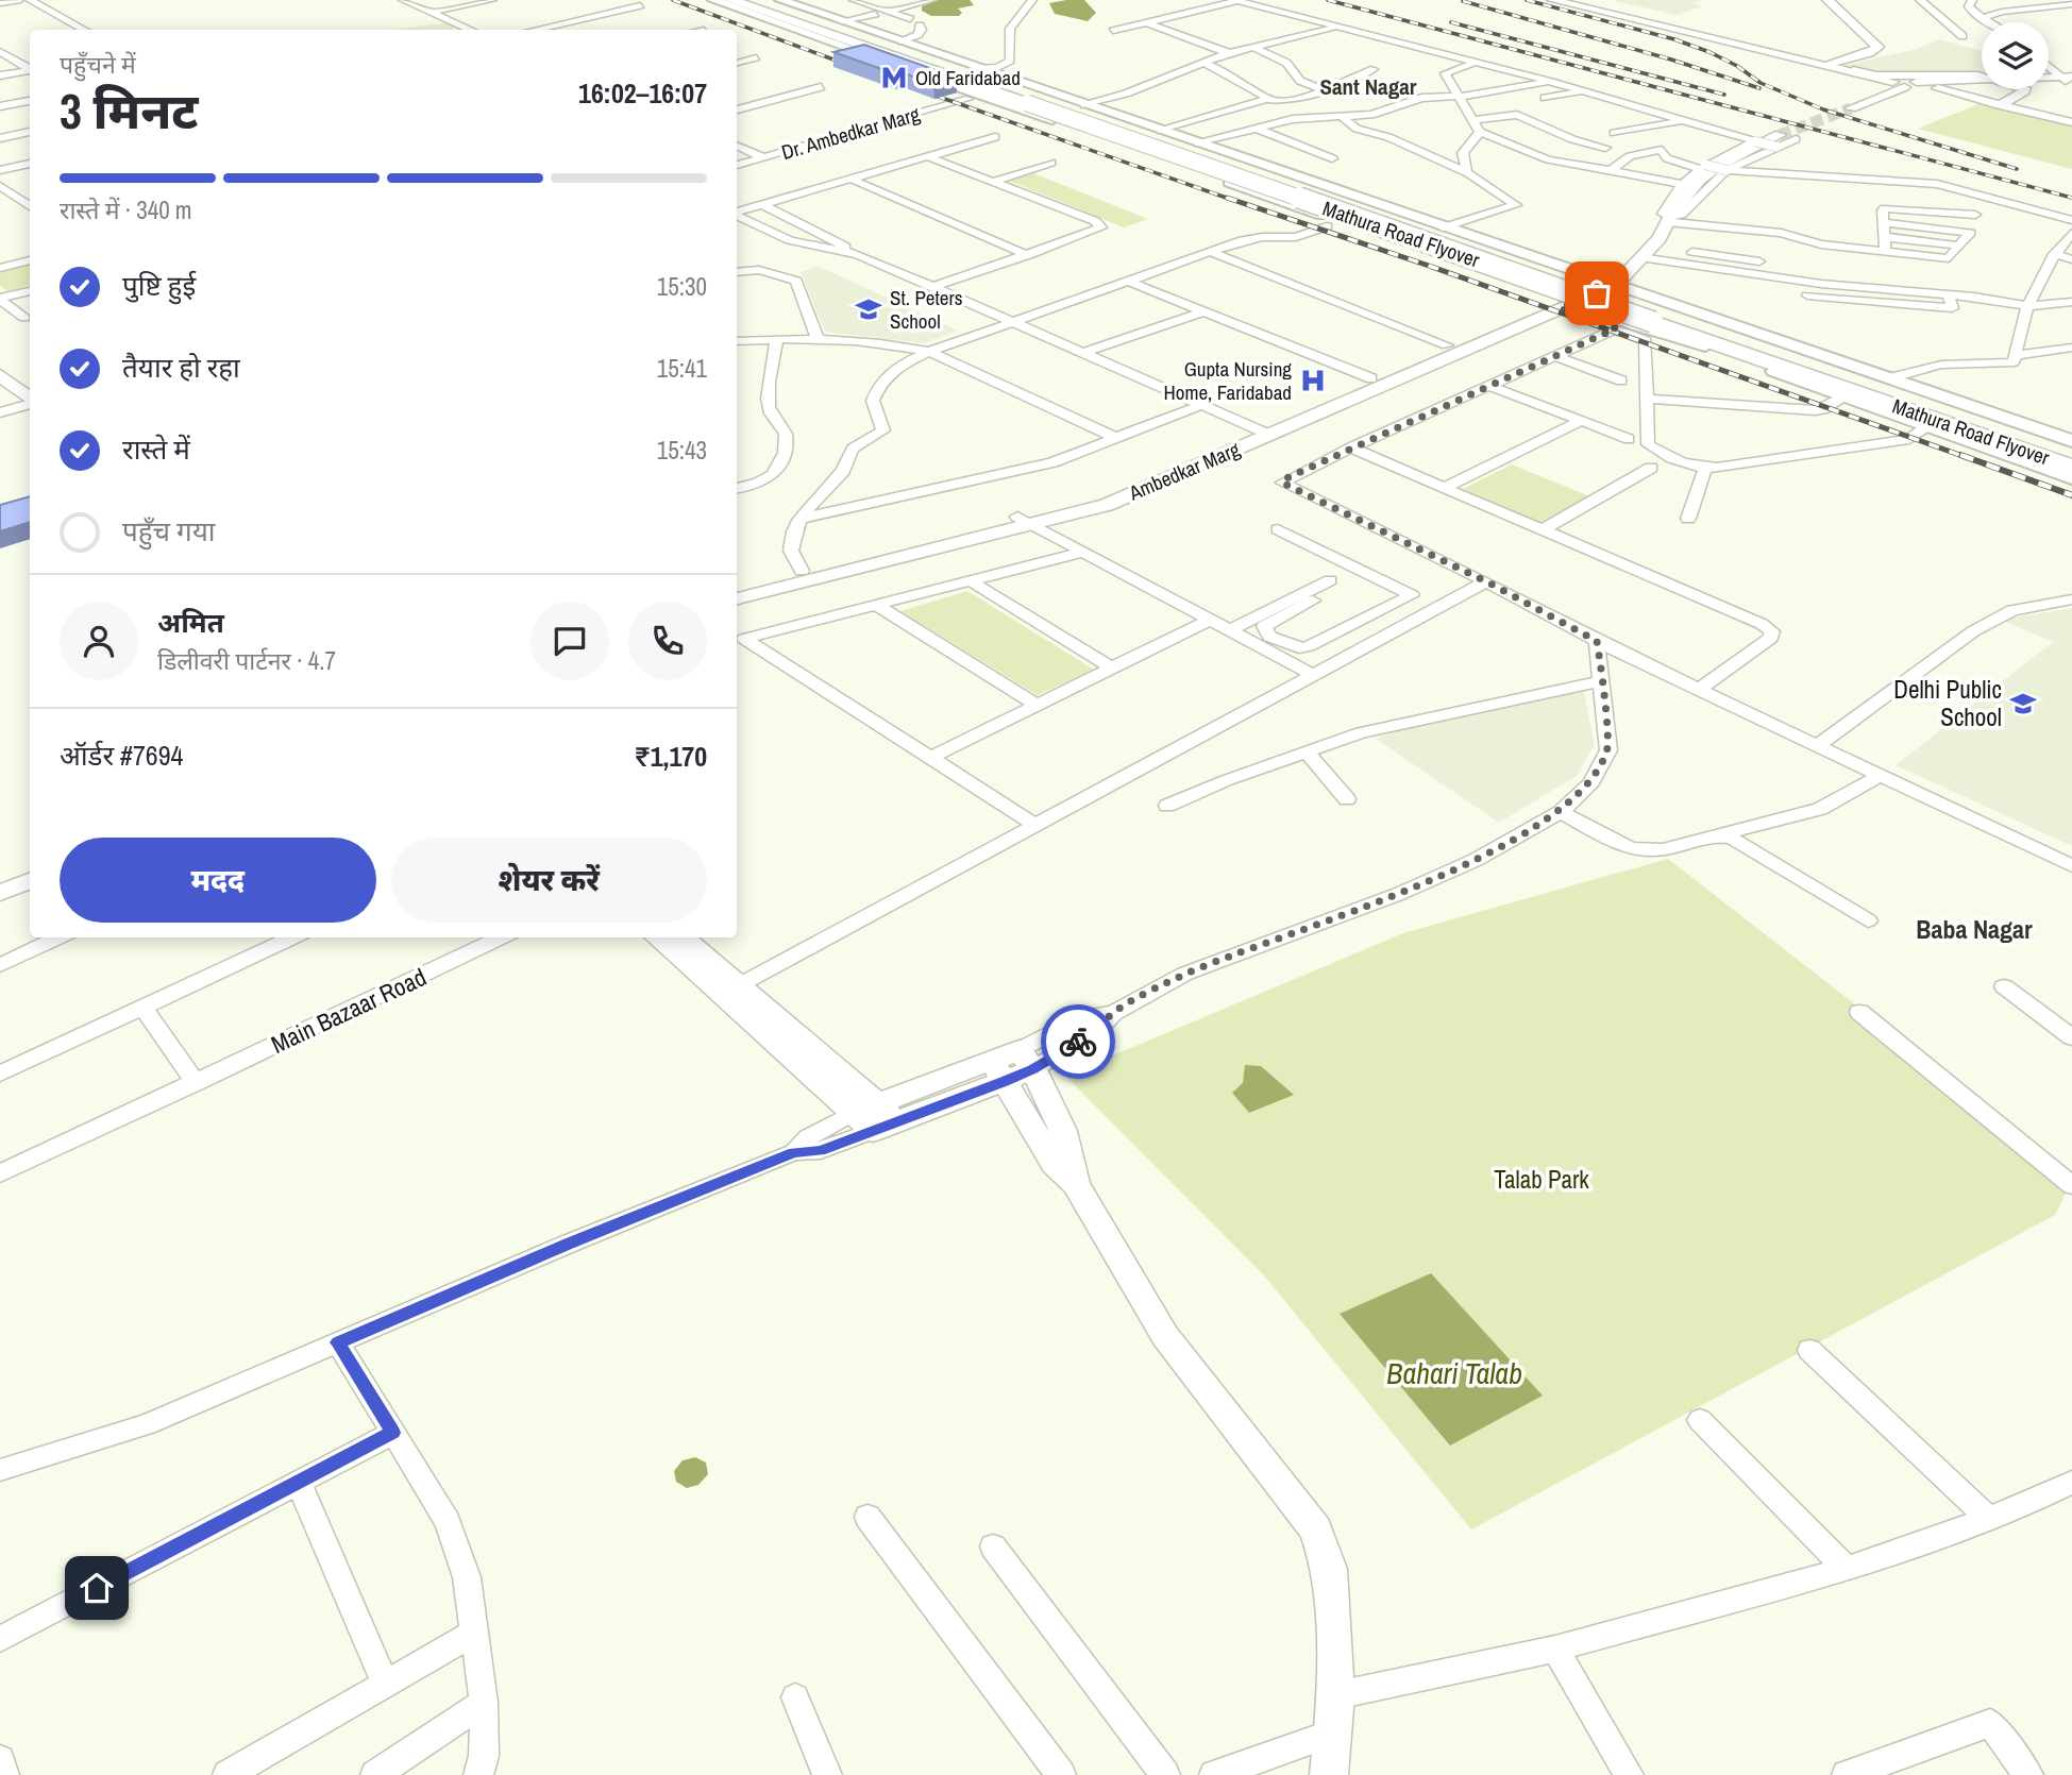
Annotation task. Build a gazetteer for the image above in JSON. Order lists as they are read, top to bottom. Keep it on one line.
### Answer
{"streets":{"highway":["Mathura Road Flyover"],"street":["Dr. Ambedkar Marg","Ambedkar Marg","Main Bazaar Road"]},"districts":["Sant Nagar","Baba Nagar"],"water":["Bahari Talab"],"parks":["Talab Park"],"places":{"metro station":["Old Faridabad"],"school or university":["St. Peters School","Delhi Public School"],"hospital":["Gupta Nursing Home, Faridabad"]},"page":{"heading":["3 मिनट","पहुँचने में","16:02–16:07"],"panel":["अमित","डिलीवरी पार्टनर · 4.7","ऑर्डर #7694","₹1,170"],"bar":"रास्ते में · 340 m","list":[["पुष्टि हुई","15:30"],["तैयार हो रहा","15:41"],["रास्ते में","15:43"],"पहुँच गया"],"buttons":["मदद","शेयर करें"]}}
